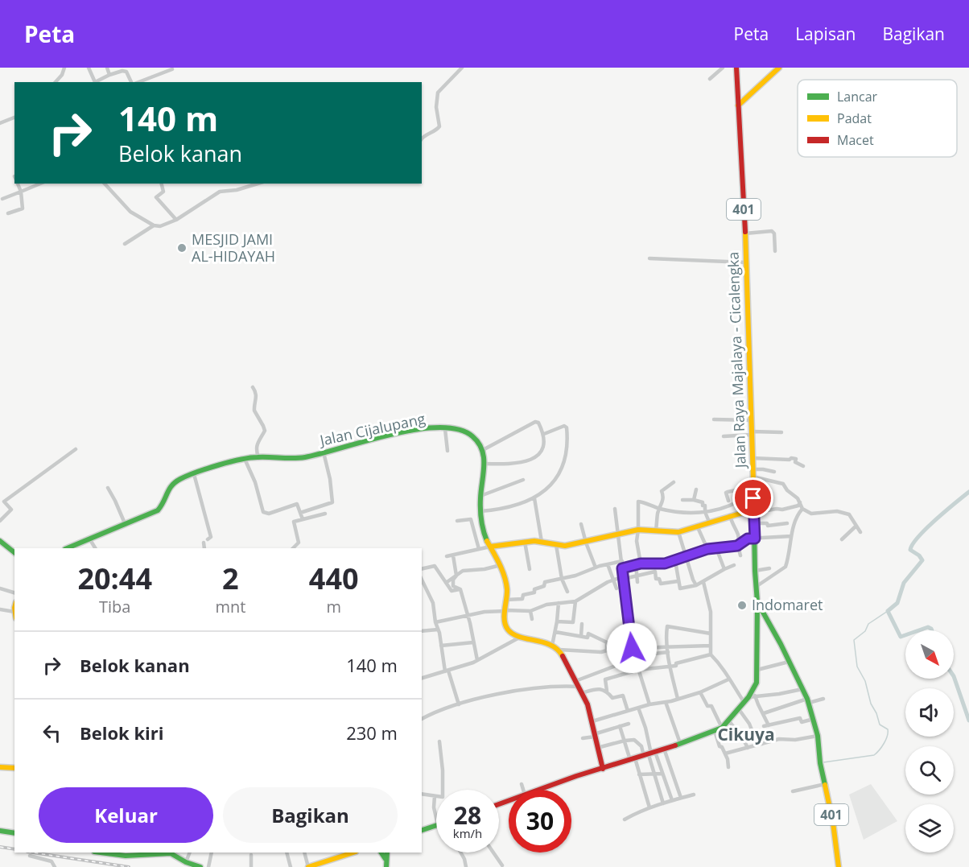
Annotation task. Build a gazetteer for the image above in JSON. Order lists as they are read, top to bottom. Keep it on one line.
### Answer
{"streets":{"street":["401","Jalan Raya Majalaya - Cicalengka","Jalan Cijalupang"]},"districts":["Cikuya"],"places":["MESJID JAMI AL-HIDAYAH","Indomaret"],"legend":["Lancar","Padat","Macet"],"north":"bottom right","page":{"header":"Peta","nav":["Peta","Lapisan","Bagikan"],"turn":["140 m","Belok kanan"],"eta":["20:44","Tiba","2","mnt","440","m"],"list":[{"name":"Belok kanan","value":"140 m"},{"name":"Belok kiri","value":"230 m"}],"buttons":["Keluar","Bagikan"],"speed":"28 km/h","limit":"30"}}
